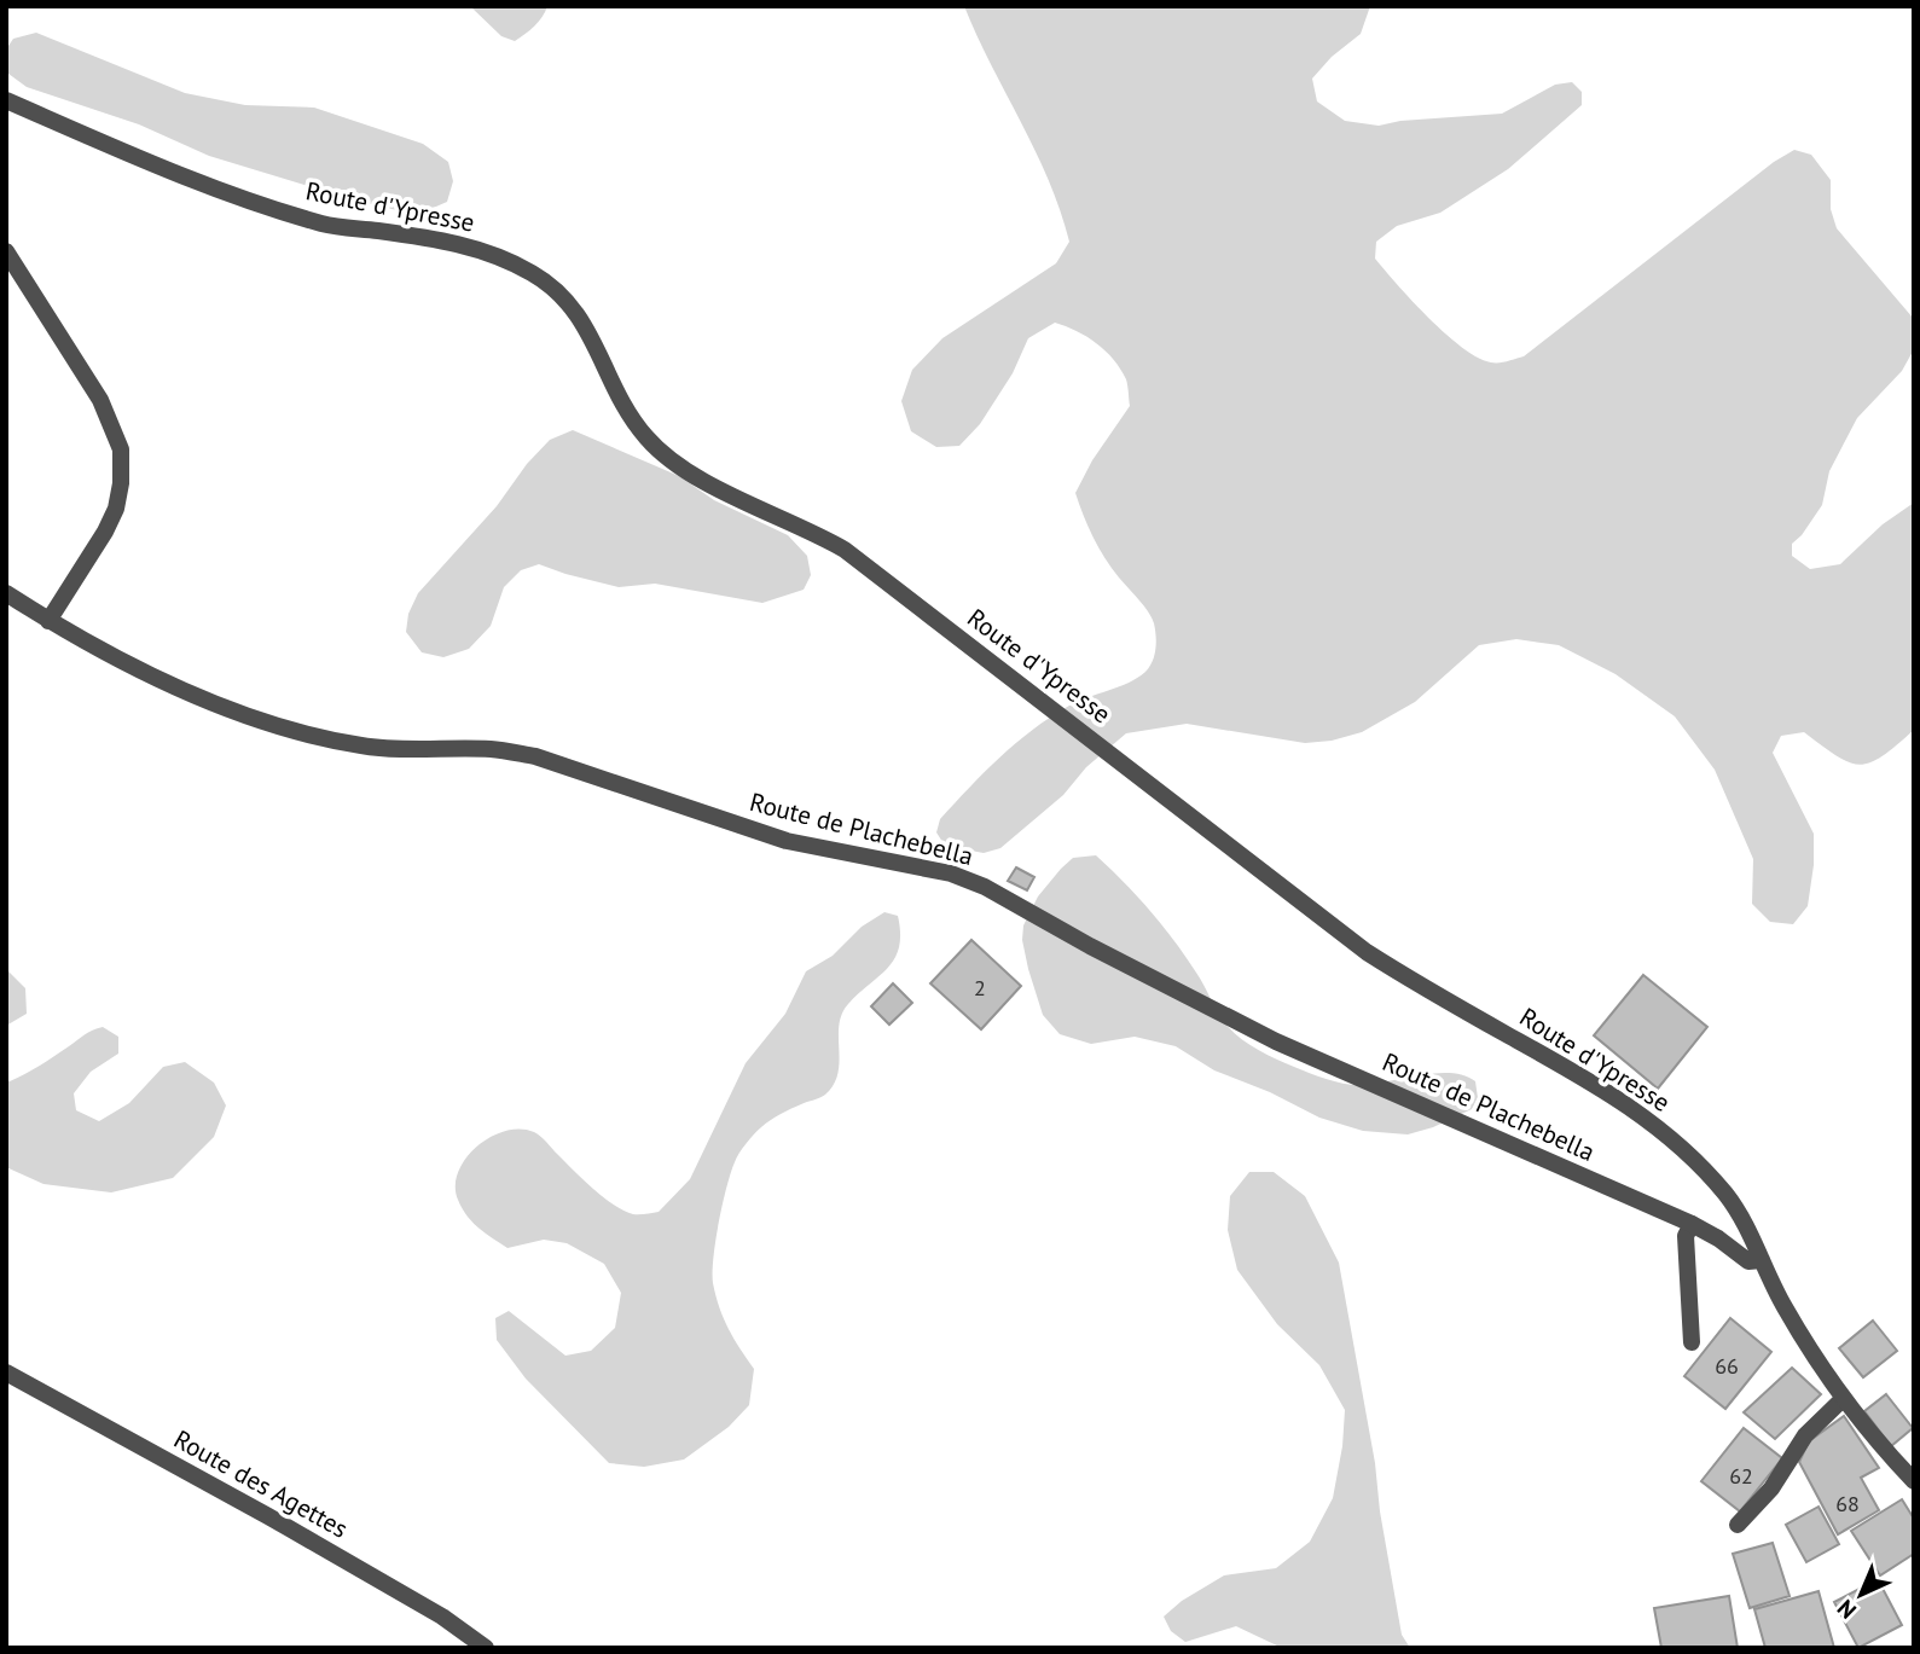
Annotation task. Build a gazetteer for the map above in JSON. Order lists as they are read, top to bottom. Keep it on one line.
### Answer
{"streets":{"street":["Route d'Ypresse","Route de Plachebella","Route des Agettes"]},"crossings":[["Route d'Ypresse","Route de Plachebella"]],"house_numbers":["2","66","62","68"],"north":"bottom left"}
